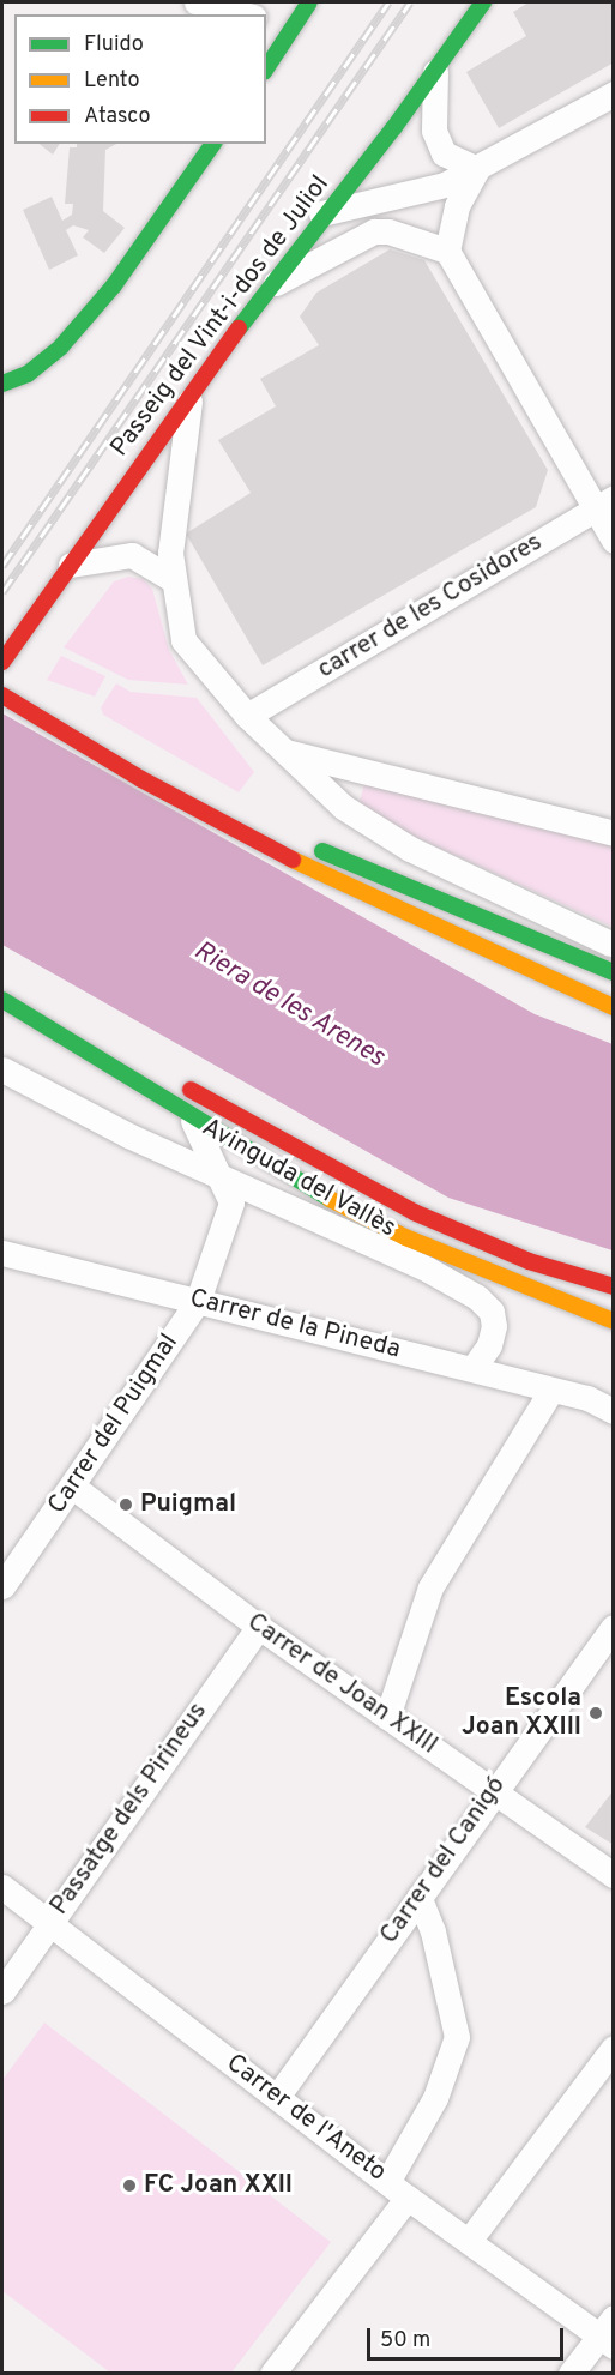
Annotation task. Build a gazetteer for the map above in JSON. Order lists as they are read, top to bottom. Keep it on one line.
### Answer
{"streets":{"main road":["Passeig del Vint-i-dos de Juliol","Avinguda del Vallès"],"street":["carrer de les Cosidores","Carrer de la Pineda","Carrer del Puigmal","Carrer de Joan XXIII","Passatge dels Pirineus","Carrer del Canigó","Carrer de l'Aneto"]},"crossings":[["Avinguda del Vallès","Carrer de la Pineda"],["Avinguda del Vallès","Carrer del Puigmal"],["Carrer de la Pineda","Carrer del Puigmal"],["Carrer del Puigmal","Carrer de Joan XXIII"],["Carrer de Joan XXIII","Passatge dels Pirineus"],["Carrer de Joan XXIII","Carrer del Canigó"],["Passatge dels Pirineus","Carrer de l'Aneto"],["Carrer del Canigó","Carrer de l'Aneto"]],"water":["Riera de les Arenes"],"places":["Puigmal","Escola Joan XXIII","FC Joan XXII"],"legend":["Fluido","Lento","Atasco"],"scale_bar":"50 m"}
